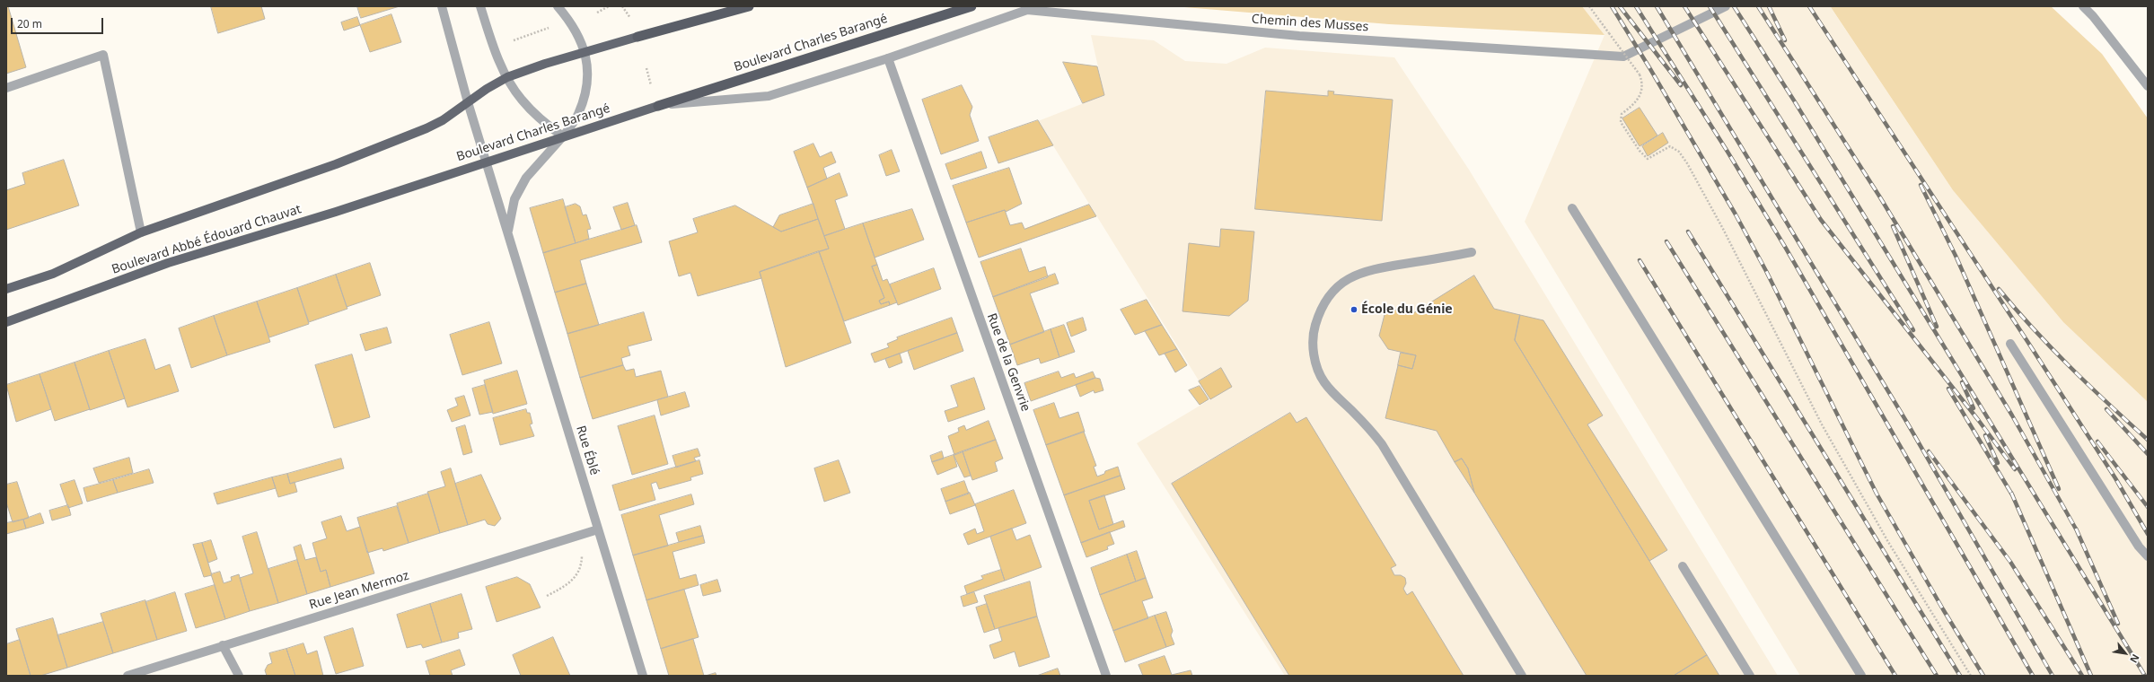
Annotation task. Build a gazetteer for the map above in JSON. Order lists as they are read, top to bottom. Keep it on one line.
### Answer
{"streets":{"highway":["Boulevard Charles Barangé"],"main road":["Boulevard Abbé Édouard Chauvat"],"street":["Chemin des Musses","Rue de la Genvrie","Rue Éblé","Rue Jean Mermoz"]},"crossings":[["Chemin des Musses","Boulevard Charles Barangé"],["Chemin des Musses","Rue de la Genvrie"],["Boulevard Charles Barangé","Boulevard Abbé Édouard Chauvat"],["Boulevard Charles Barangé","Rue de la Genvrie"],["Boulevard Charles Barangé","Rue Éblé"],["Boulevard Abbé Édouard Chauvat","Rue Éblé"],["Rue Éblé","Rue Jean Mermoz"]],"places":["École du Génie"],"scale_bar":"20 m","north":"bottom right"}
